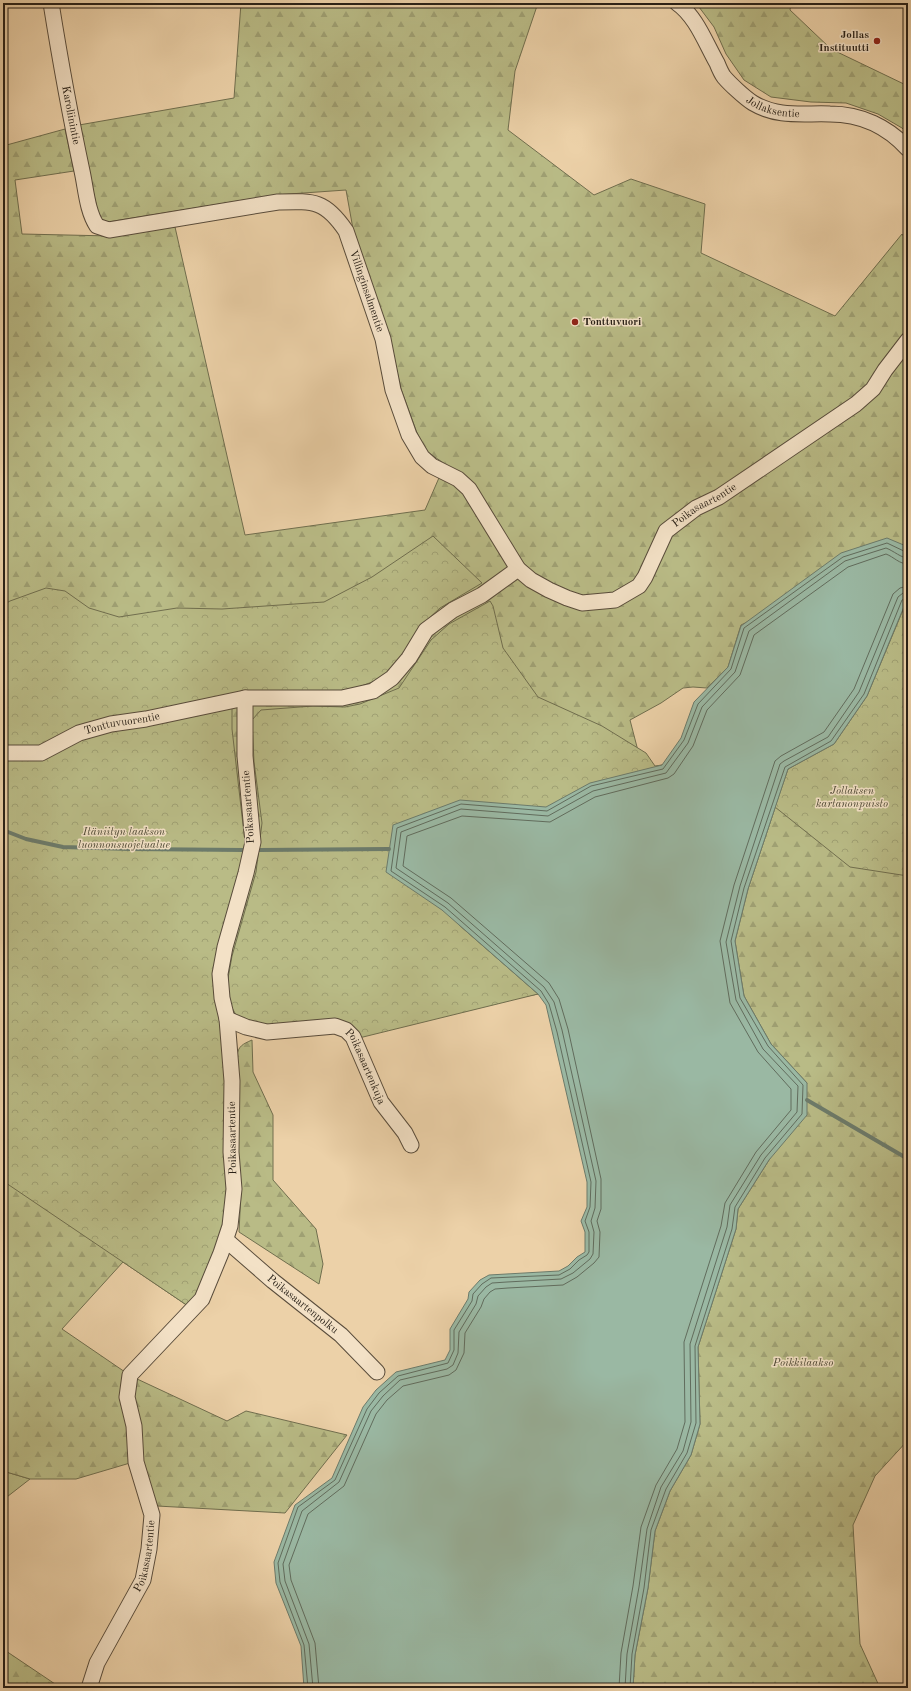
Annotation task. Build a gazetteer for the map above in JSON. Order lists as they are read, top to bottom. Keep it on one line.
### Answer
{"streets":{"street":["Jollaksentie","Karoliinintie","Villinginsalmentie","Poikasaartentie","Tonttuvuorentie","Poikasaartenkuja","Poikasaartenpolku"]},"crossings":[["Karoliinintie","Villinginsalmentie"],["Villinginsalmentie","Poikasaartentie"],["Poikasaartentie","Tonttuvuorentie"],["Poikasaartentie","Poikasaartenkuja"],["Poikasaartentie","Poikasaartenpolku"]],"parks":["Jollaksen kartanonpuisto","Itäniityn laakson luonnonsuojelualue","Poikkilaakso"],"places":["Jollas Instituutti","Tonttuvuori"]}
